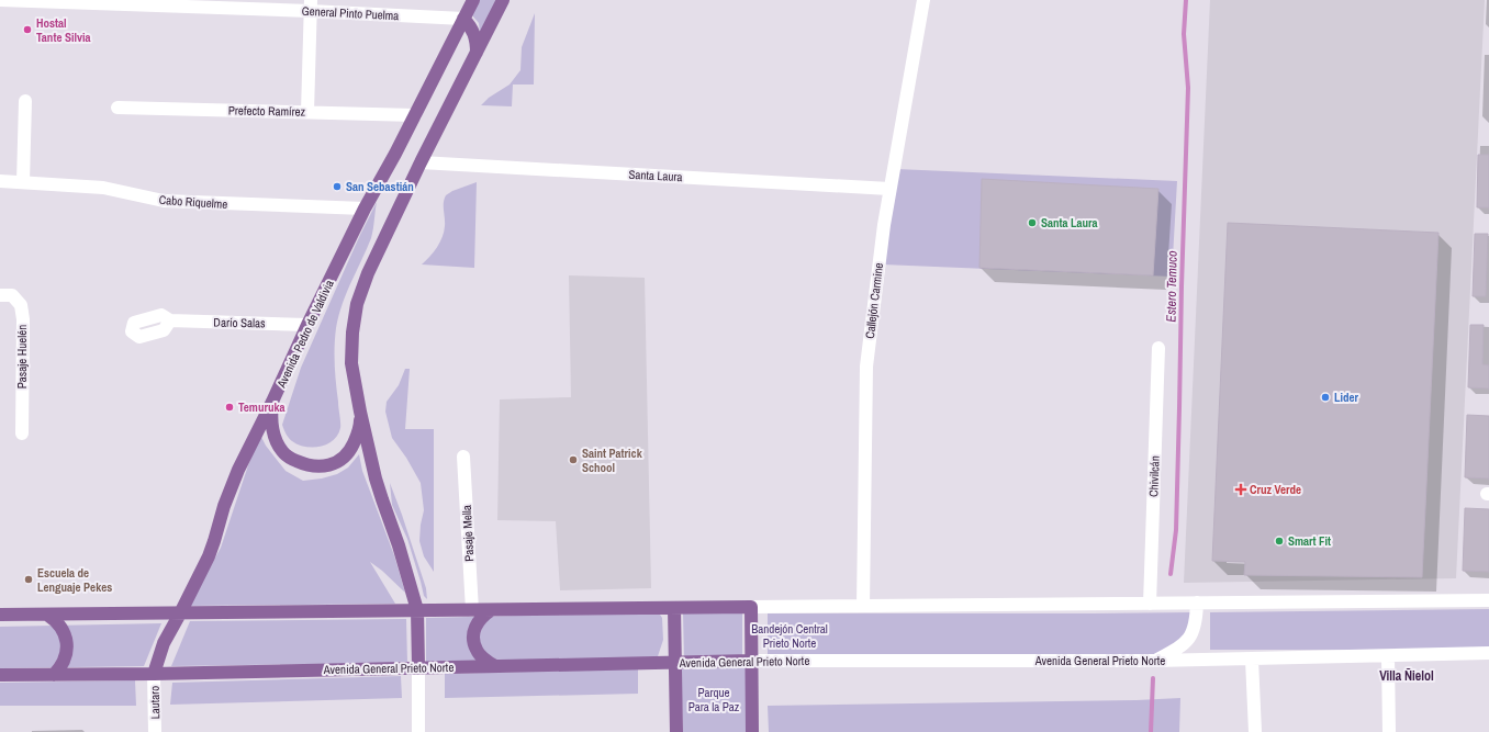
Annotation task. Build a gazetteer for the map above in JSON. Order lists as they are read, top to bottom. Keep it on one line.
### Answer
{"streets":{"main road":["Avenida Pedro de Valdivia","Avenida General Prieto Norte"],"street":["General Pinto Puelma","Prefecto Ramírez","Santa Laura","Cabo Riquelme","Callejón Carmine","Darío Salas","Pasaje Huelén","Chivilcán","Pasaje Mella","Lautaro"]},"crossings":[["General Pinto Puelma","Avenida Pedro de Valdivia"],["Prefecto Ramírez","Avenida Pedro de Valdivia"],["Santa Laura","Callejón Carmine"],["Cabo Riquelme","Avenida Pedro de Valdivia"],["Darío Salas","Avenida Pedro de Valdivia"],["Avenida Pedro de Valdivia","Avenida General Prieto Norte"],["Avenida Pedro de Valdivia","Lautaro"],["Avenida General Prieto Norte","Lautaro"]],"districts":["Villa Ñielol"],"water":["Estero Temuco"],"parks":["Bandejón Central Prieto Norte","Parque Para la Paz"],"places":{"other":["Hostal Tante Silvia","San Sebastián","Santa Laura","Lider","Temuruka","Saint Patrick School","Smart Fit","Escuela de Lenguaje Pekes"],"health":["Cruz Verde"]}}
